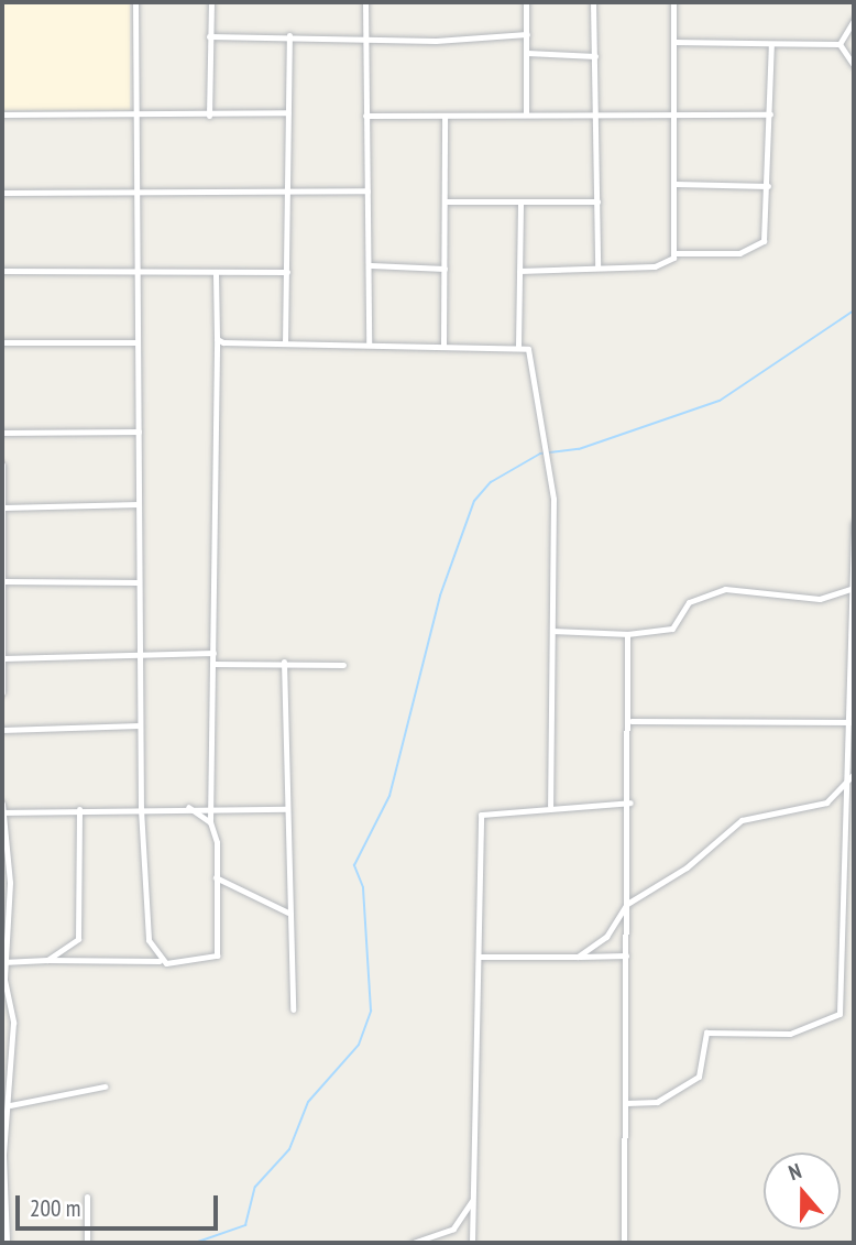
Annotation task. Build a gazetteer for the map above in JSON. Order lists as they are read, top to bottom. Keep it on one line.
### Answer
{"scale_bar":"200 m","north":"top"}
